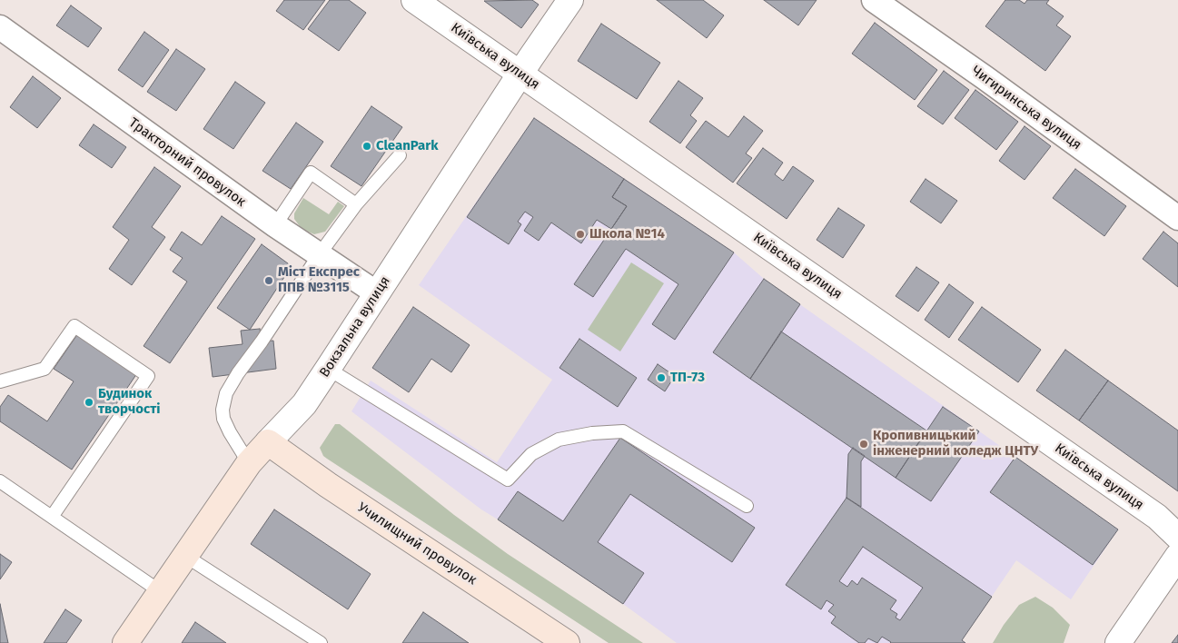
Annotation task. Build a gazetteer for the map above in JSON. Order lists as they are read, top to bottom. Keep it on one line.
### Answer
{"streets":{"main road":["Вокзальна вулиця","Училищний провулок"],"street":["Київська вулиця","Чигиринська вулиця","Тракторний провулок"]},"crossings":[["Київська вулиця","Вокзальна вулиця"],["Тракторний провулок","Вокзальна вулиця"],["Вокзальна вулиця","Училищний провулок"]],"places":["CleanPark","Школа №14","Міст Експрес ППВ №3115","ТП-73","Будинок творчості","Кропивницький інженерний коледж ЦНТУ"]}
